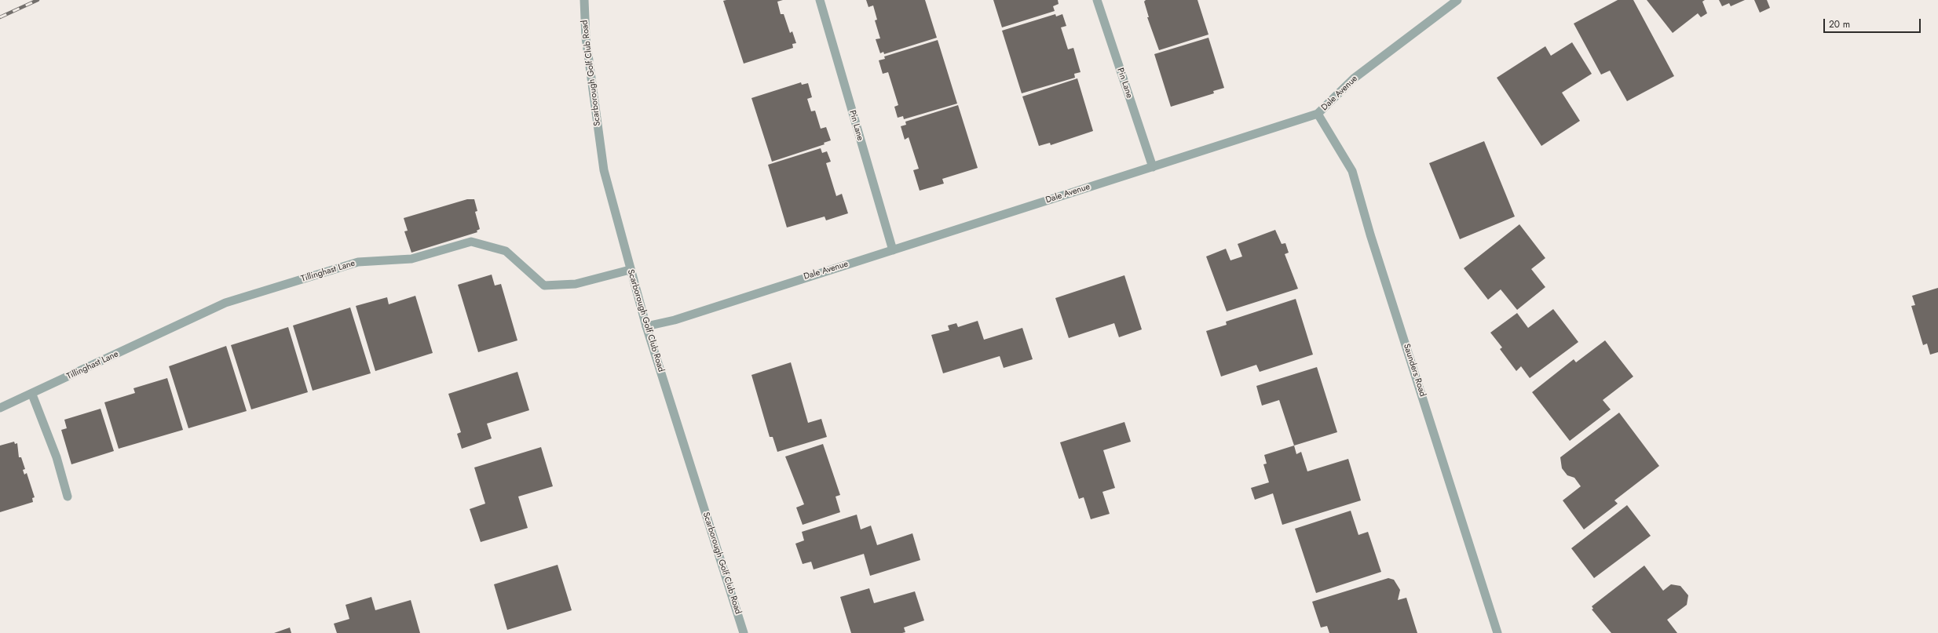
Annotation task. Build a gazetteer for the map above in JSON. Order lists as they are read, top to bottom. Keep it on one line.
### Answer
{"streets":{"street":["Scarborough Golf Club Road","Pin Lane","Dale Avenue","Tillinghast Lane","Saunders Road"]},"crossings":[["Scarborough Golf Club Road","Dale Avenue"],["Scarborough Golf Club Road","Tillinghast Lane"],["Pin Lane","Dale Avenue"],["Dale Avenue","Saunders Road"]],"scale_bar":"20 m"}
